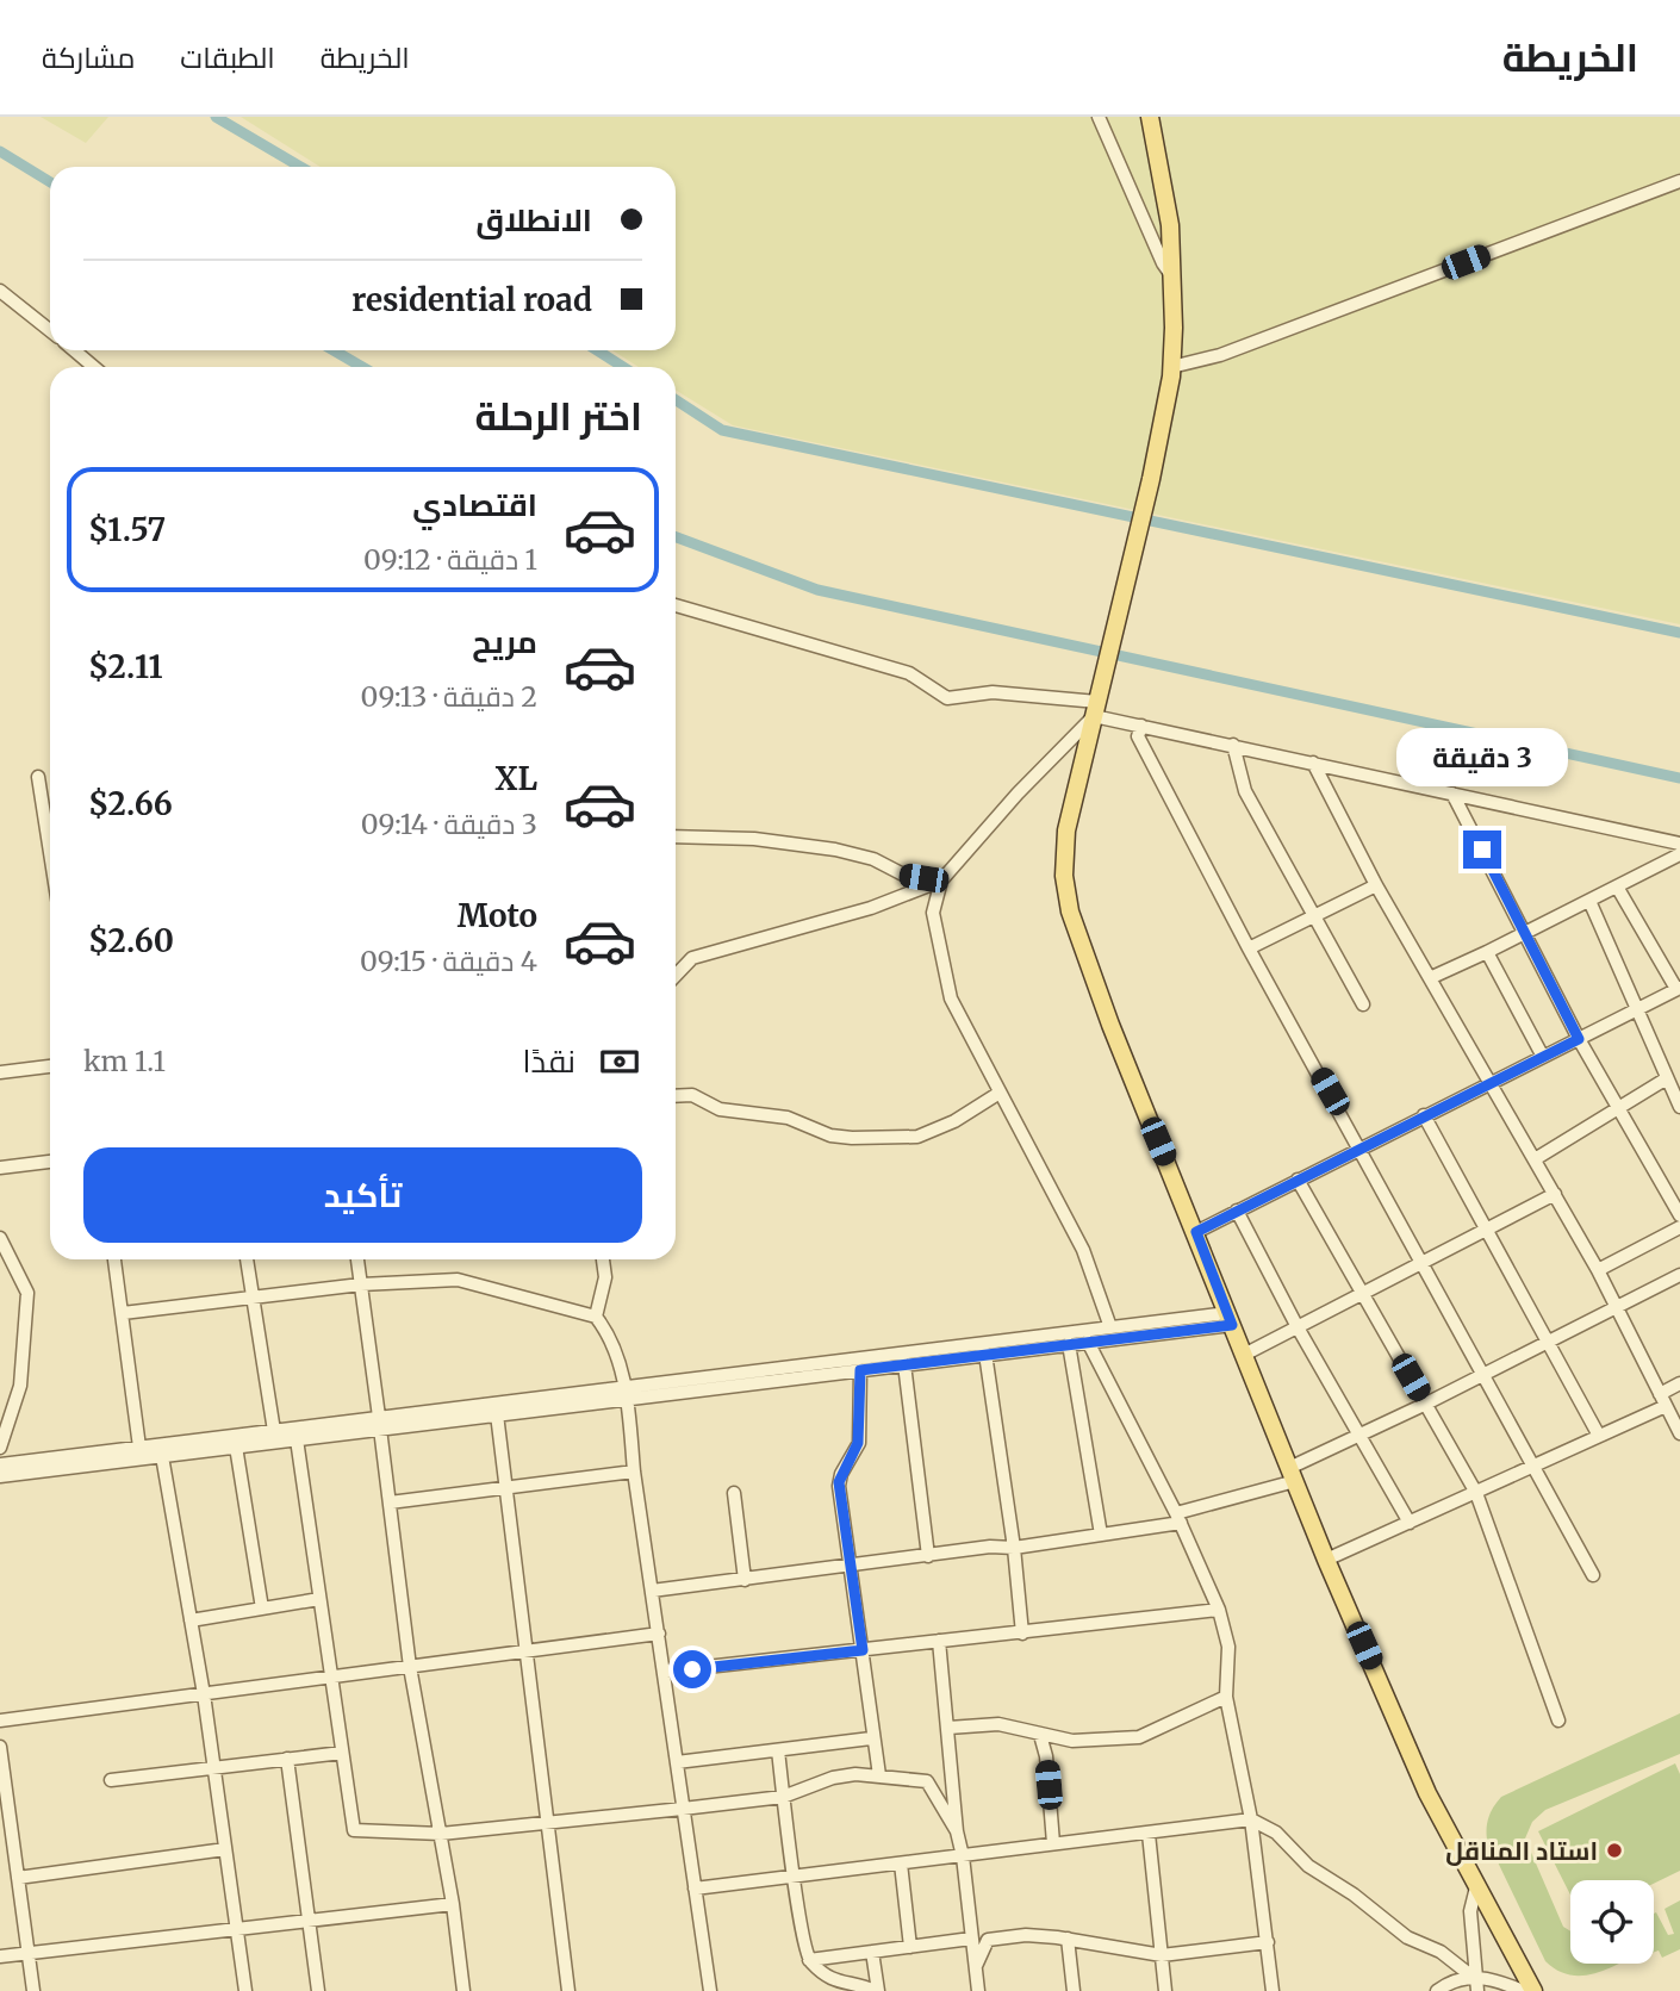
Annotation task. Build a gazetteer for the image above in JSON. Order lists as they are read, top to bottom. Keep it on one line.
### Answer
{"places":["استاد المناقل"],"page":{"header":"الخريطة","nav":["الخريطة","الطبقات","مشاركة"],"banner":["الانطلاق","residential road"],"heading":"اختر الرحلة","list":[{"name":"اقتصادي","note":"1 دقيقة · 09:12","value":"$1.57"},{"name":"مريح","note":"2 دقيقة · 09:13","value":"$2.11"},{"name":"XL","note":"3 دقيقة · 09:14","value":"$2.66"},{"name":"Moto","note":"4 دقيقة · 09:15","value":"$2.60"}],"bubble":"3 دقيقة","pay":["نقدًا","1.1 km"],"buttons":"تأكيد"}}
